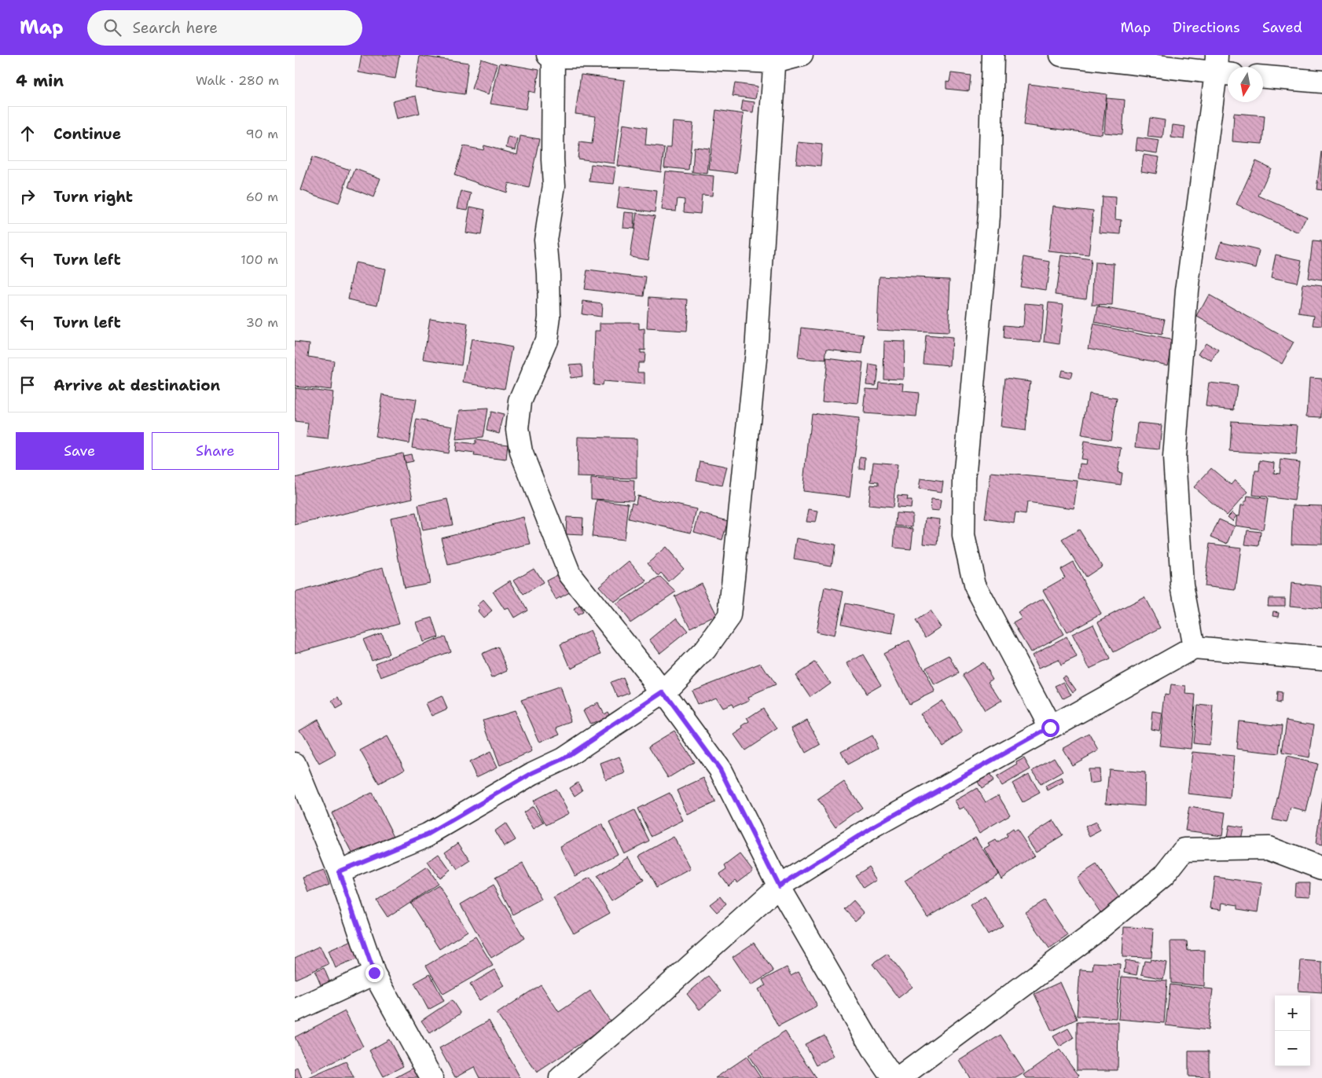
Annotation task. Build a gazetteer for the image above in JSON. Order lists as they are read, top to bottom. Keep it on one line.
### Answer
{"north":"bottom","page":{"header":"Map","search":"Search here","nav":["Map","Directions","Saved"],"heading":["4 min","Walk · 280 m"],"list":[["Continue","90 m"],["Turn right","60 m"],["Turn left","100 m"],["Turn left","30 m"],"Arrive at destination"],"buttons":["Save","Share"],"map_buttons":["+","−"]}}
